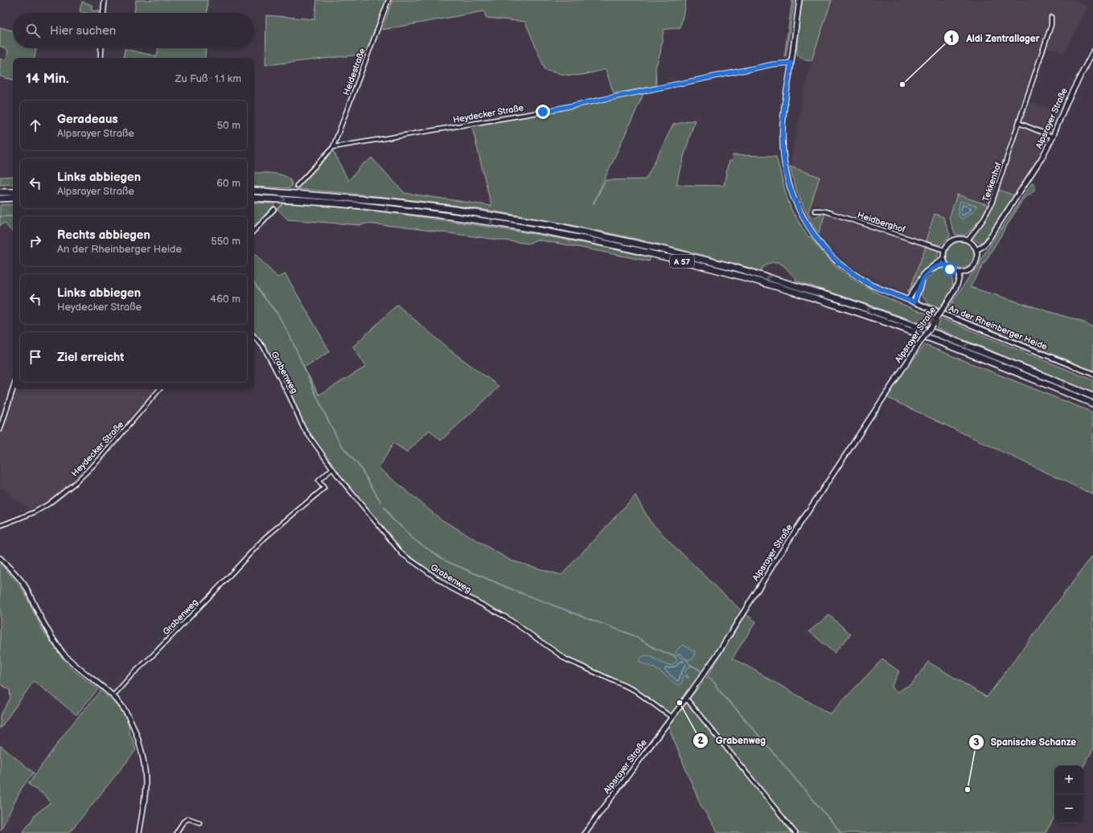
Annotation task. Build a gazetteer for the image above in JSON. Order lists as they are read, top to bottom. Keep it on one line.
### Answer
{"streets":{"highway":["A 57"],"street":["Heidestraße","Heydecker Straße","Alpsrayer Straße","Tekkenhof","Heidberghof","An der Rheinberger Heide","Grabenweg"]},"crossings":[["Heidestraße","Heydecker Straße"],["Heydecker Straße","An der Rheinberger Heide"],["Alpsrayer Straße","Tekkenhof"],["Alpsrayer Straße","Heidberghof"],["Alpsrayer Straße","Grabenweg"],["Tekkenhof","Heidberghof"]],"places":["Aldi Zentrallager","Grabenweg","Spanische Schanze"],"page":{"search":"Hier suchen","heading":["14 Min.","Zu Fuß · 1.1 km"],"list":[["Geradeaus","Alpsrayer Straße","50 m"],["Links abbiegen","Alpsrayer Straße","60 m"],["Rechts abbiegen","An der Rheinberger Heide","550 m"],["Links abbiegen","Heydecker Straße","460 m"],"Ziel erreicht"],"map_buttons":["+","−"]}}
